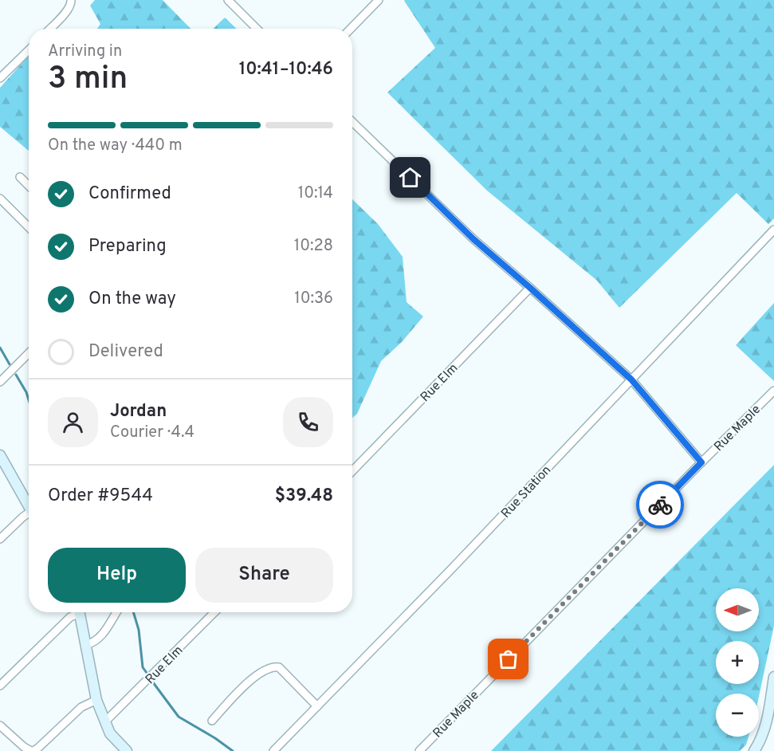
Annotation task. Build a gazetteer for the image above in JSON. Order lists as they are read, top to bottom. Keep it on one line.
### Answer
{"streets":{"street":["Rue Elm","Rue Maple","Rue Station"]},"north":"left","page":{"heading":["3 min","Arriving in","10:41–10:46"],"panel":["Jordan","Courier · 4.4","Order #9544","$39.48"],"bar":"On the way · 440 m","list":[["Confirmed","10:14"],["Preparing","10:28"],["On the way","10:36"],"Delivered"],"buttons":["Help","Share"],"map_buttons":["+","−"]}}
